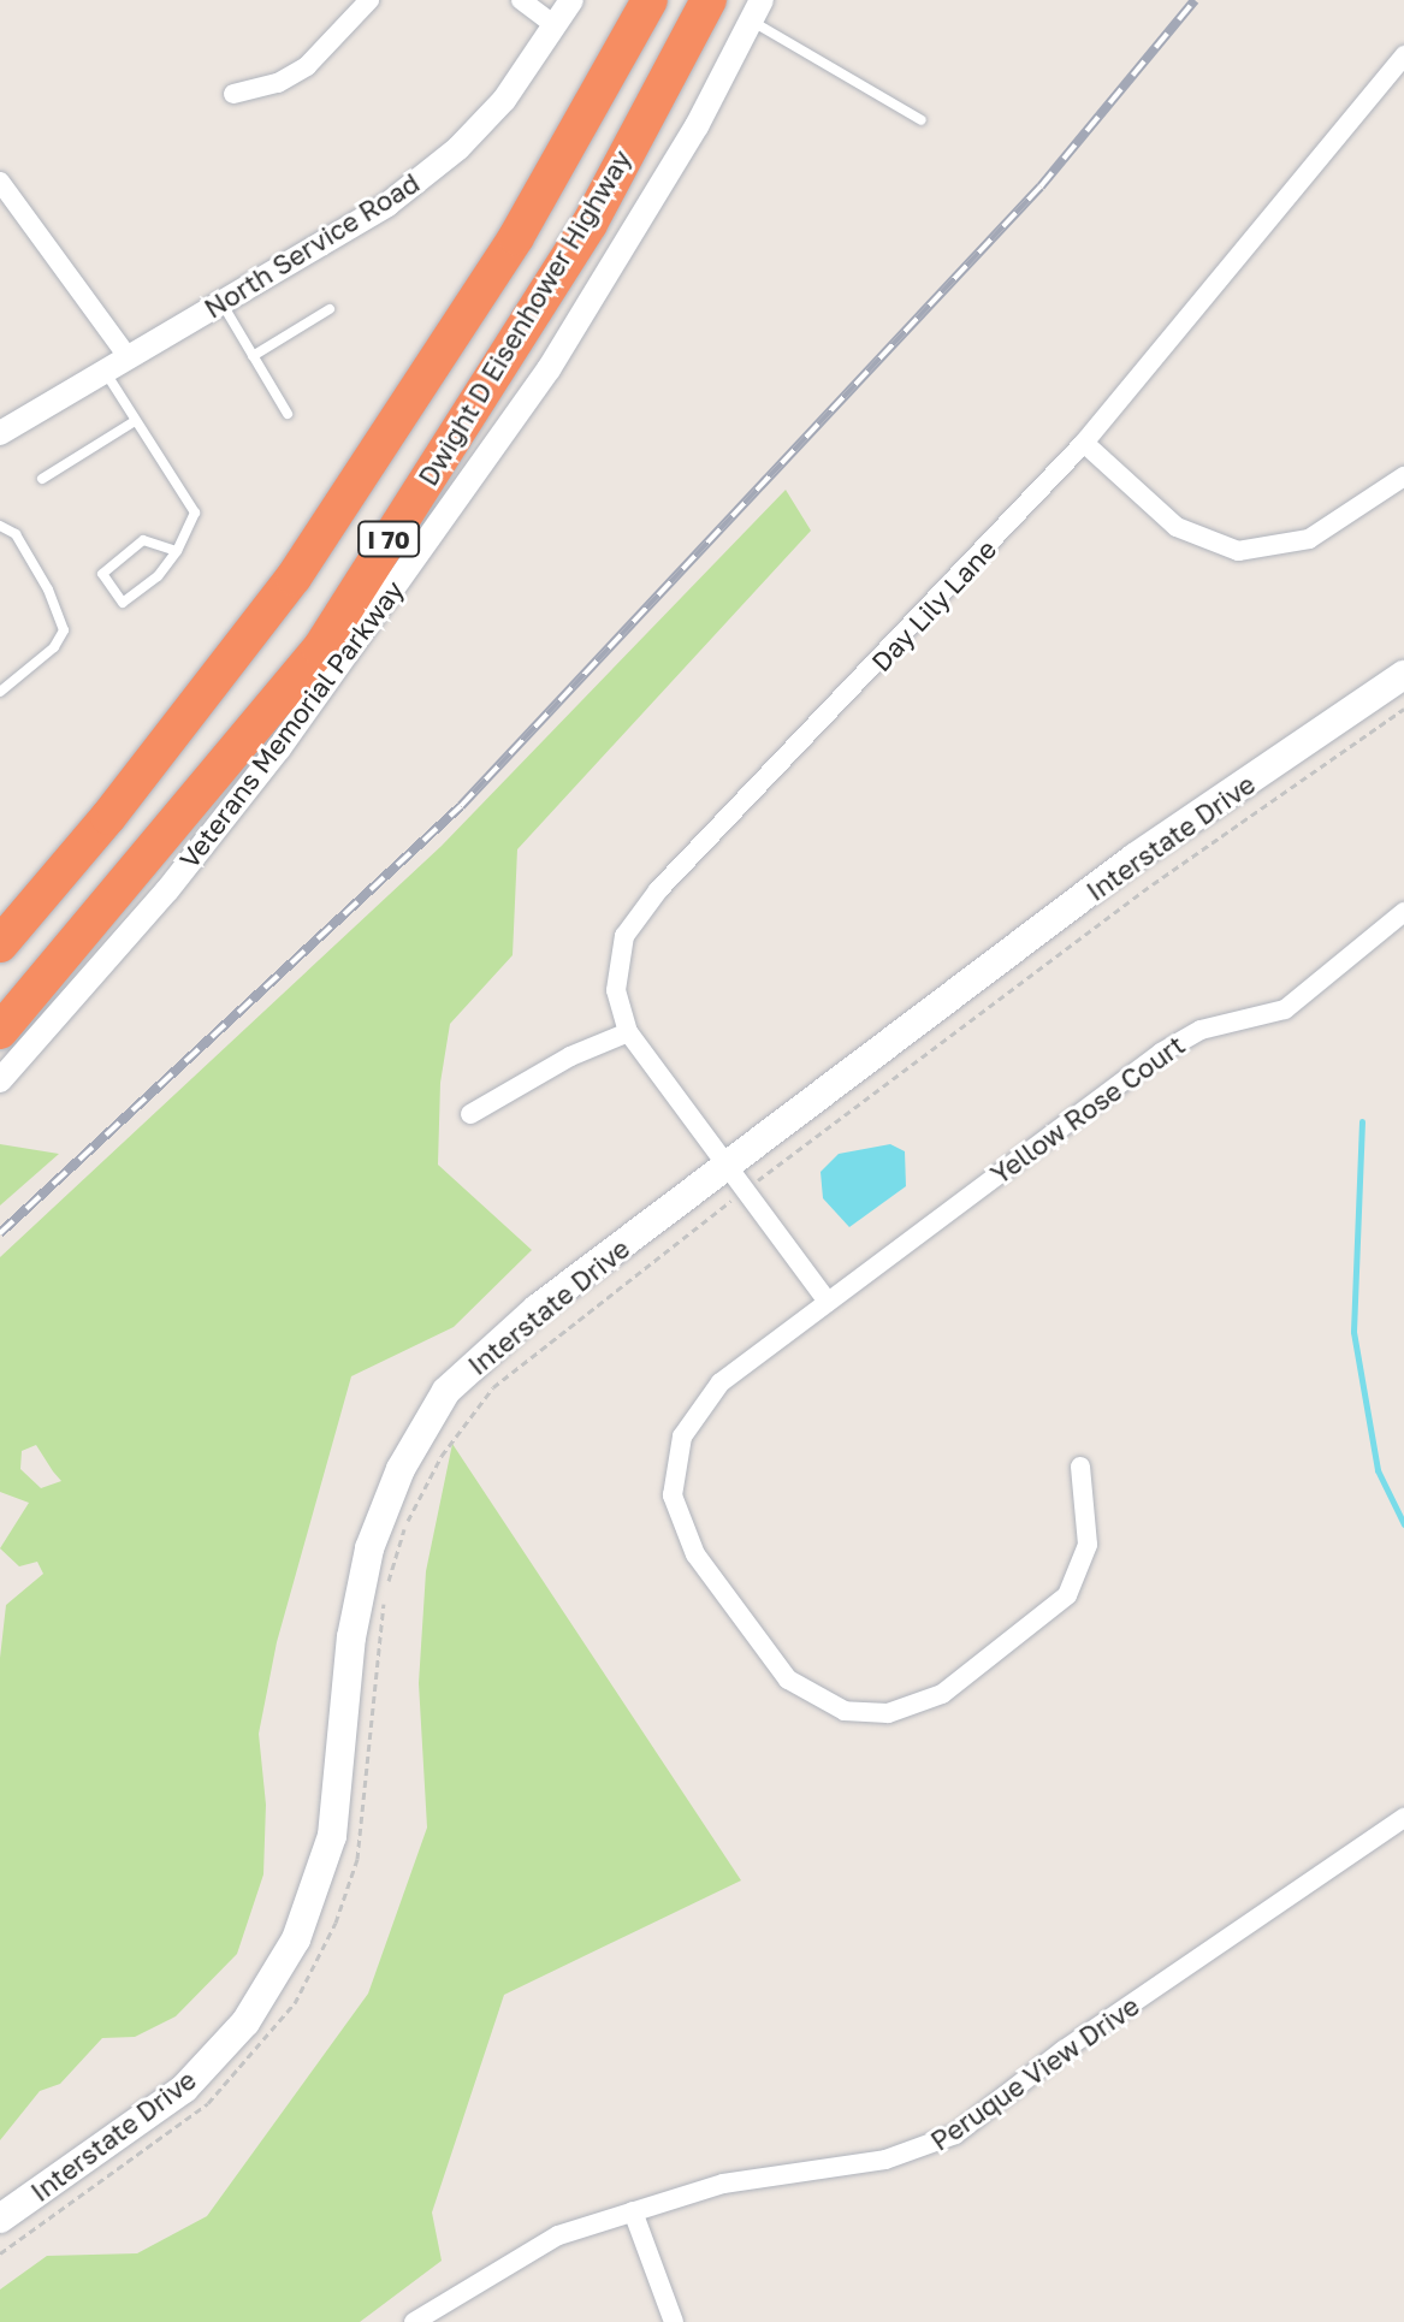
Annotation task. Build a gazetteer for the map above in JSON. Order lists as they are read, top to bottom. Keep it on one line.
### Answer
{"streets":{"highway":["Dwight D Eisenhower Highway","I 70"],"main road":["Interstate Drive"],"street":["North Service Road","Day Lily Lane","Veterans Memorial Parkway","Yellow Rose Court","Peruque View Drive"]},"crossings":[["Day Lily Lane","Interstate Drive"],["Day Lily Lane","Yellow Rose Court"]]}
